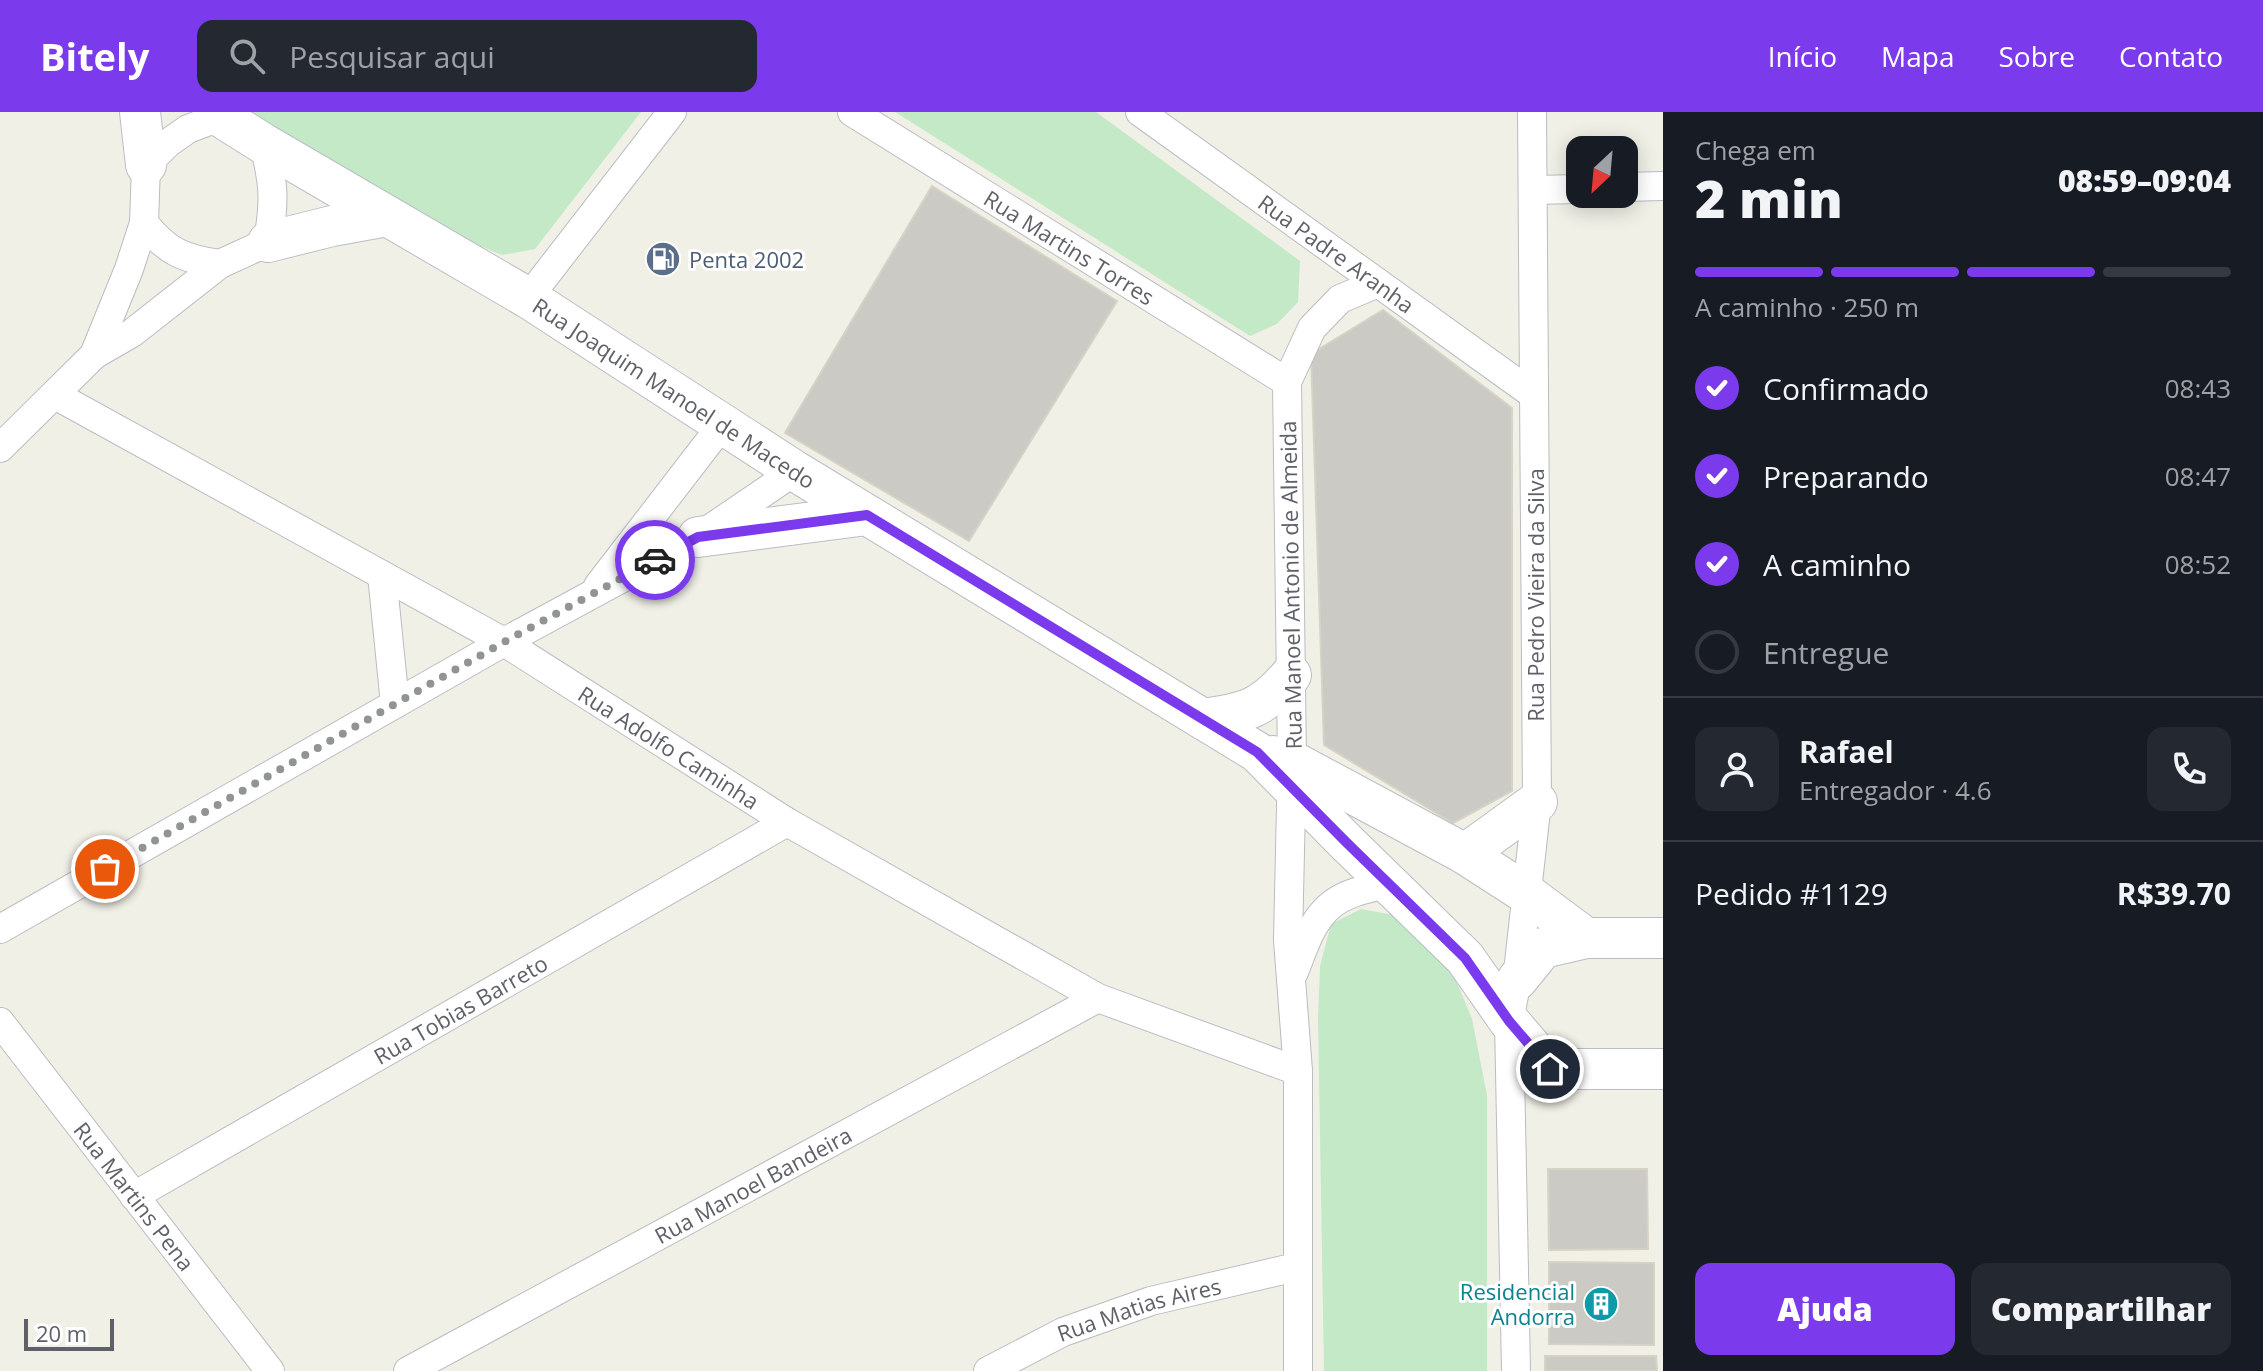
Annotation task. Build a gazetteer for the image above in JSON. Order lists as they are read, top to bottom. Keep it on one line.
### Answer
{"streets":{"street":["Rua Martins Torres","Rua Padre Aranha","Rua Joaquim Manoel de Macedo","Rua Manoel Antonio de Almeida","Rua Pedro Vieira da Silva","Rua Adolfo Caminha","Rua Tobias Barreto","Rua Manoel Bandeira","Rua Martins Pena","Rua Matias Aires"]},"crossings":[["Rua Martins Torres","Rua Manoel Antonio de Almeida"],["Rua Padre Aranha","Rua Manoel Antonio de Almeida"],["Rua Padre Aranha","Rua Pedro Vieira da Silva"],["Rua Joaquim Manoel de Macedo","Rua Manoel Antonio de Almeida"],["Rua Manoel Antonio de Almeida","Rua Adolfo Caminha"],["Rua Manoel Antonio de Almeida","Rua Matias Aires"],["Rua Adolfo Caminha","Rua Tobias Barreto"],["Rua Adolfo Caminha","Rua Manoel Bandeira"],["Rua Tobias Barreto","Rua Martins Pena"]],"places":{"fuel station":["Penta 2002"],"building":["Residencial Andorra"]},"scale_bar":"20 m","north":"bottom left","page":{"header":"Bitely","search":"Pesquisar aqui","nav":["Início","Mapa","Sobre","Contato"],"heading":["2 min","Chega em","08:59–09:04"],"panel":["Rafael","Entregador · 4.6","Pedido #1129","R$39.70"],"bar":"A caminho · 250 m","list":[["Confirmado","08:43"],["Preparando","08:47"],["A caminho","08:52"],"Entregue"],"buttons":["Ajuda","Compartilhar"],"scale":"20 m"}}
